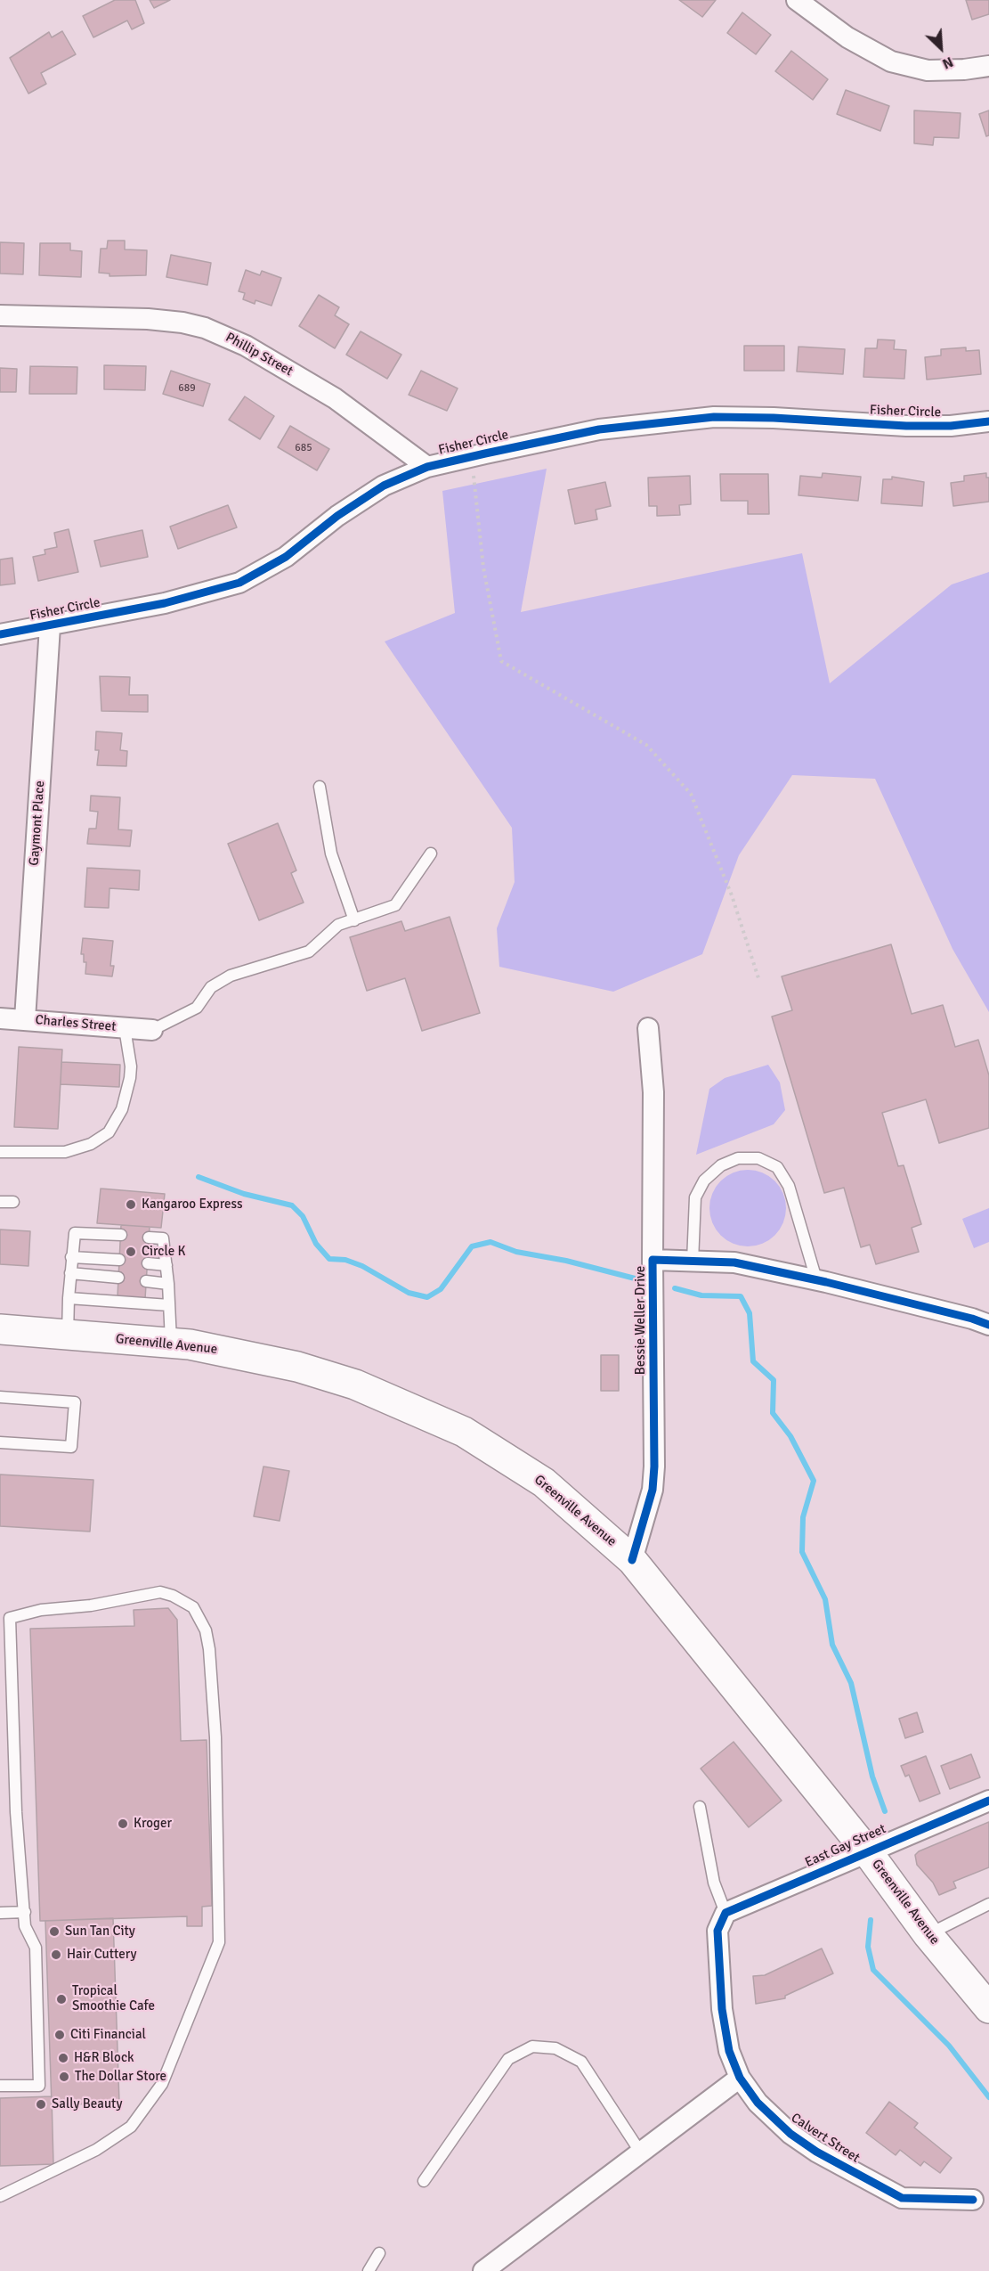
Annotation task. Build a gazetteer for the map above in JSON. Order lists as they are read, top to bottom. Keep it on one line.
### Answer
{"streets":{"main road":["Greenville Avenue"],"street":["Phillip Street","Fisher Circle","Gaymont Place","Charles Street","Bessie Weller Drive","East Gay Street","Calvert Street"]},"crossings":[["Phillip Street","Fisher Circle"],["Fisher Circle","Gaymont Place"],["Gaymont Place","Charles Street"],["Bessie Weller Drive","Greenville Avenue"],["Greenville Avenue","East Gay Street"],["East Gay Street","Calvert Street"]],"places":["Kangaroo Express","Circle K","Kroger","Sun Tan City","Hair Cuttery","Tropical Smoothie Cafe","Citi Financial","H&R Block","The Dollar Store","Sally Beauty"],"house_numbers":["689","685"],"north":"bottom right"}
